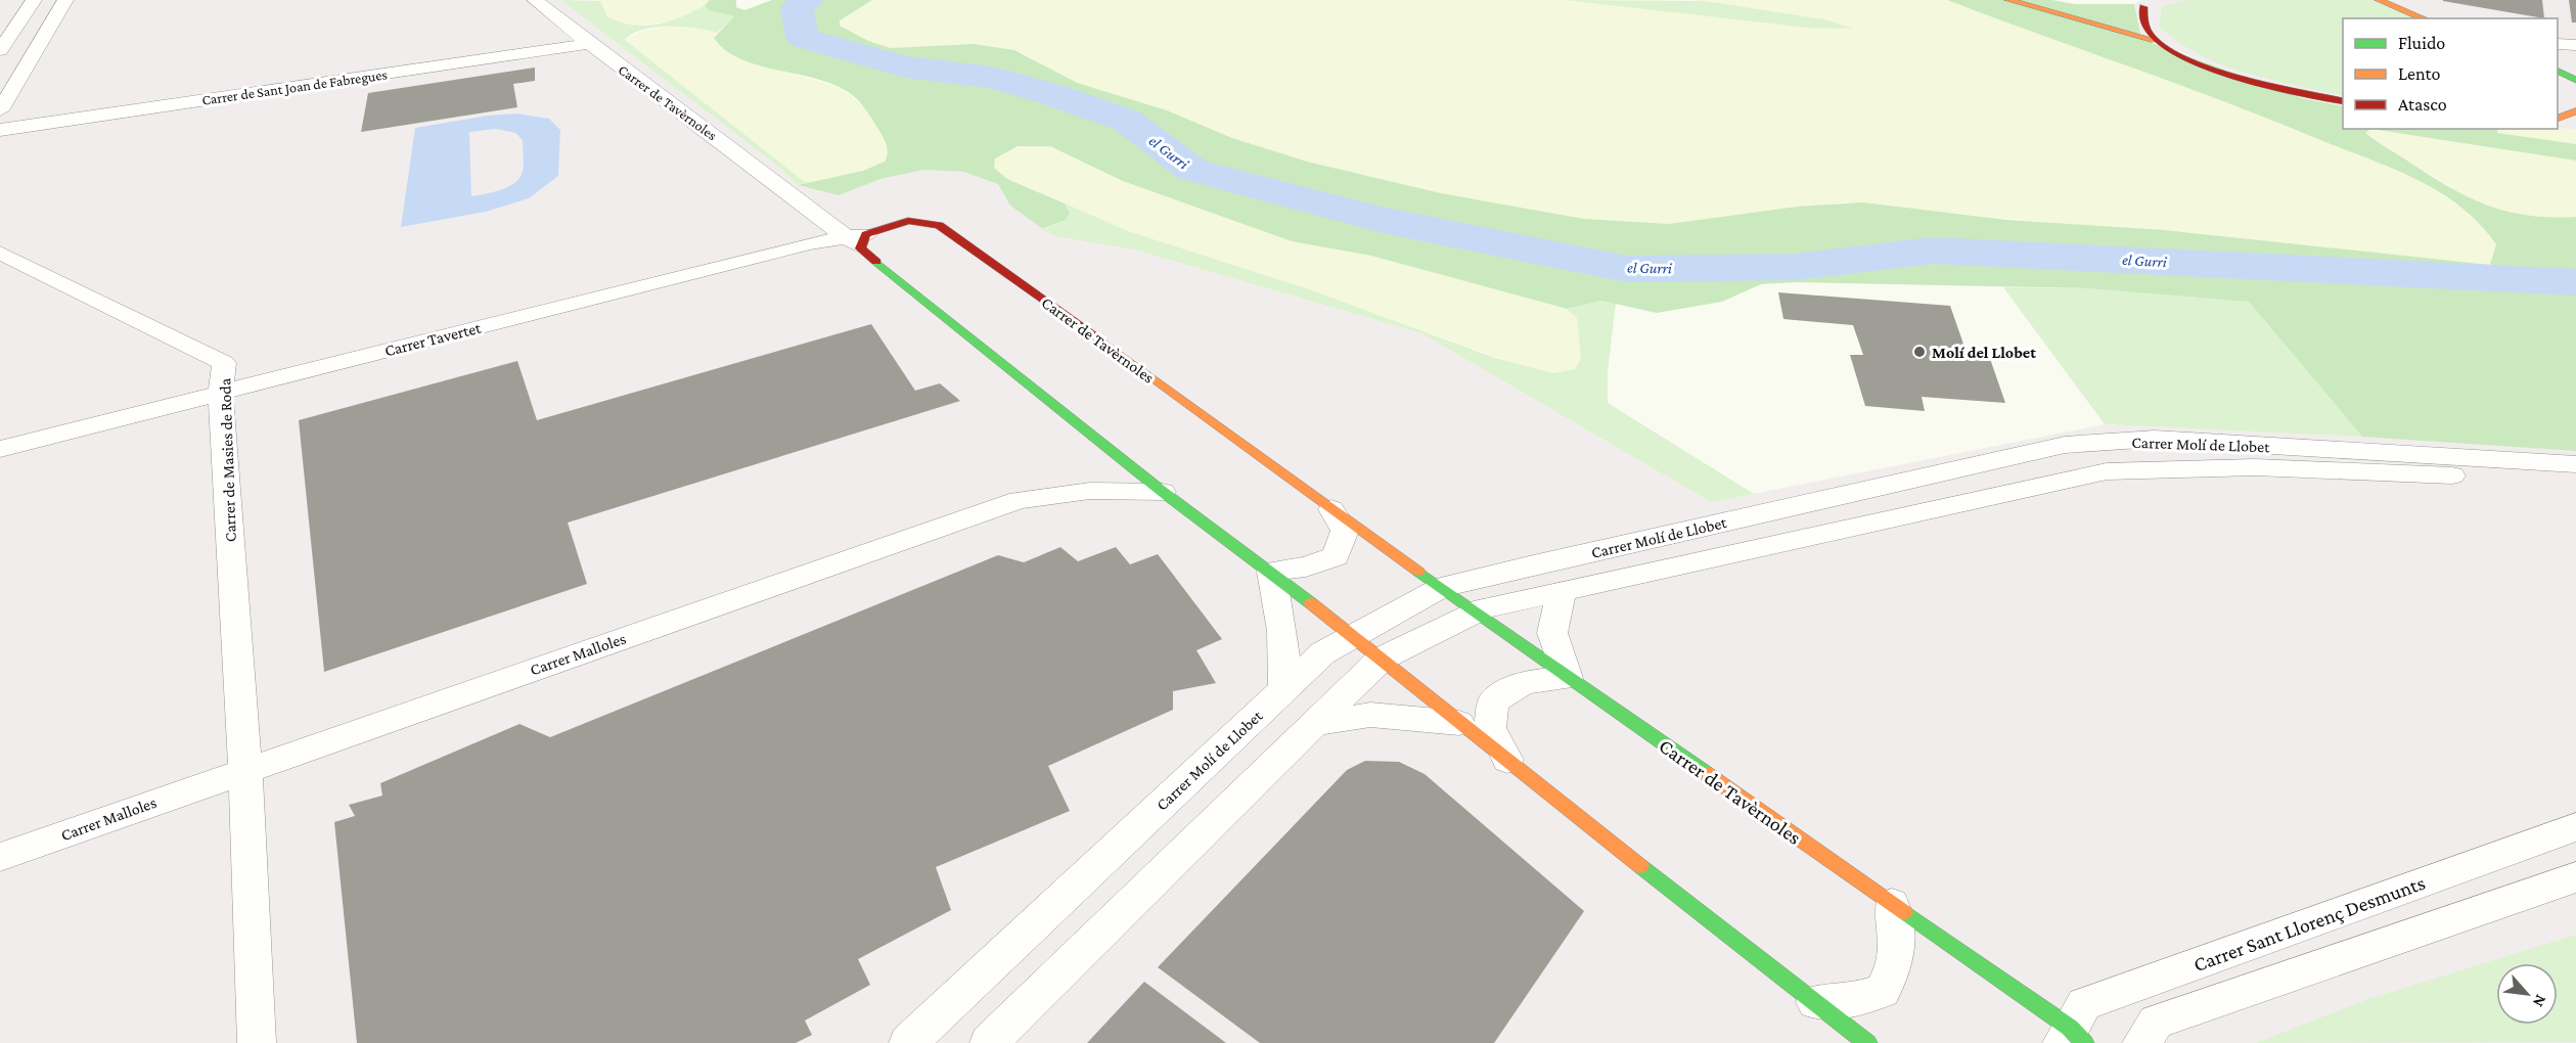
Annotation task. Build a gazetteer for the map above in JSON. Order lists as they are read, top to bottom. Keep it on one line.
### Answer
{"streets":{"street":["Carrer de Sant Joan de Fabregues","Carrer de Tavèrnoles","Carrer Tavertet","Carrer Molí de Llobet","Carrer de Masies de Roda","Carrer Malloles","Carrer Sant Llorenç Desmunts"]},"crossings":[["Carrer de Sant Joan de Fabregues","Carrer de Tavèrnoles"],["Carrer de Tavèrnoles","Carrer Tavertet"],["Carrer de Tavèrnoles","Carrer Molí de Llobet"],["Carrer de Tavèrnoles","Carrer Malloles"],["Carrer de Tavèrnoles","Carrer Sant Llorenç Desmunts"],["Carrer Tavertet","Carrer de Masies de Roda"],["Carrer de Masies de Roda","Carrer Malloles"]],"water":["el Gurri"],"places":["Molí del Llobet"],"legend":["Fluido","Lento","Atasco"],"north":"bottom right"}
